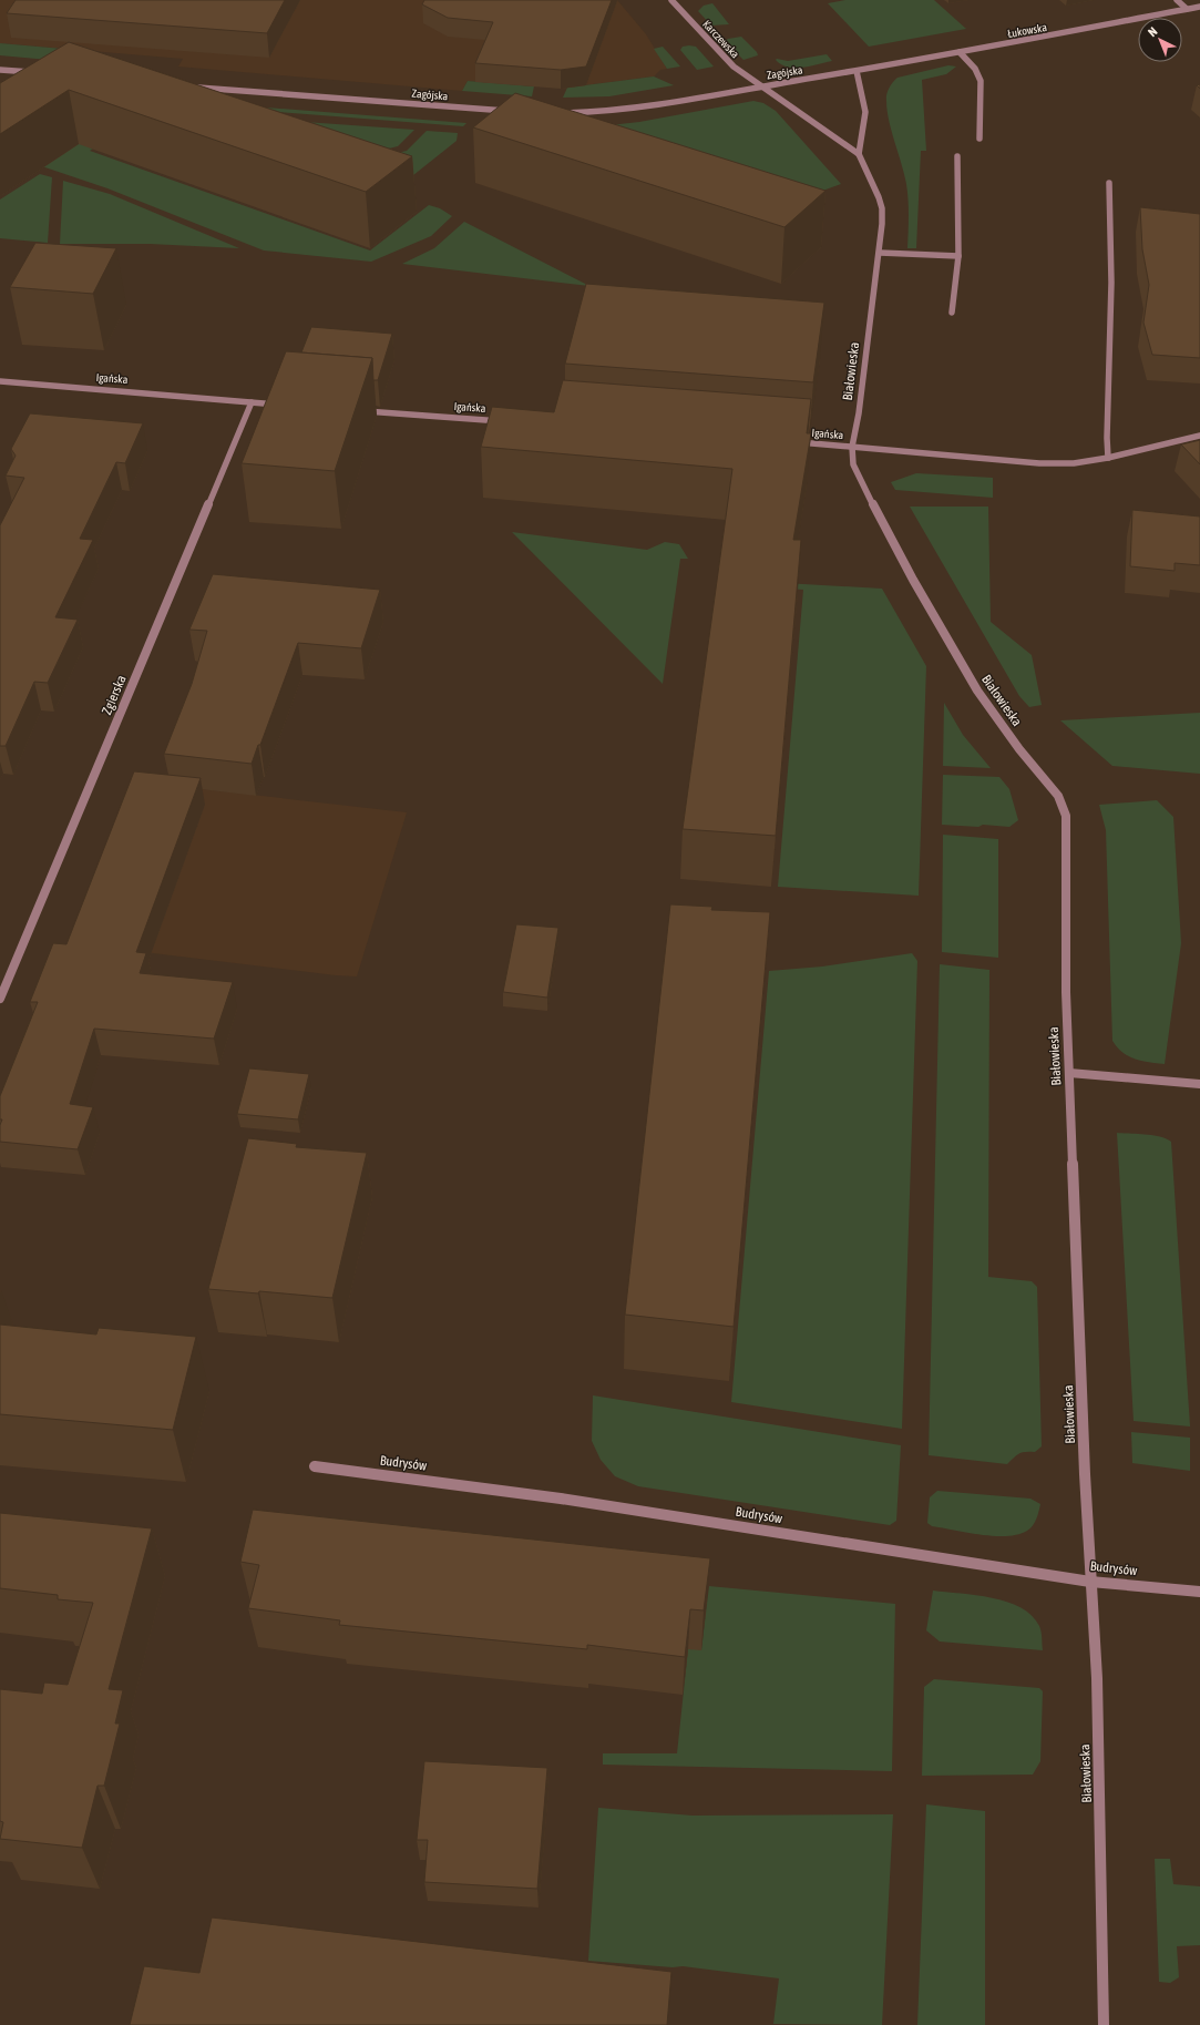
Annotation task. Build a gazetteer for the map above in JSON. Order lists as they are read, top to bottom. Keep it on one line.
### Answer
{"streets":{"street":["Łukowska","Karczewska","Zagójska","Białowieska","Igańska","Zgierska","Budrysów"]},"crossings":[["Łukowska","Zagójska"],["Karczewska","Zagójska"],["Białowieska","Igańska"],["Białowieska","Budrysów"],["Igańska","Zgierska"]],"north":"top left"}
